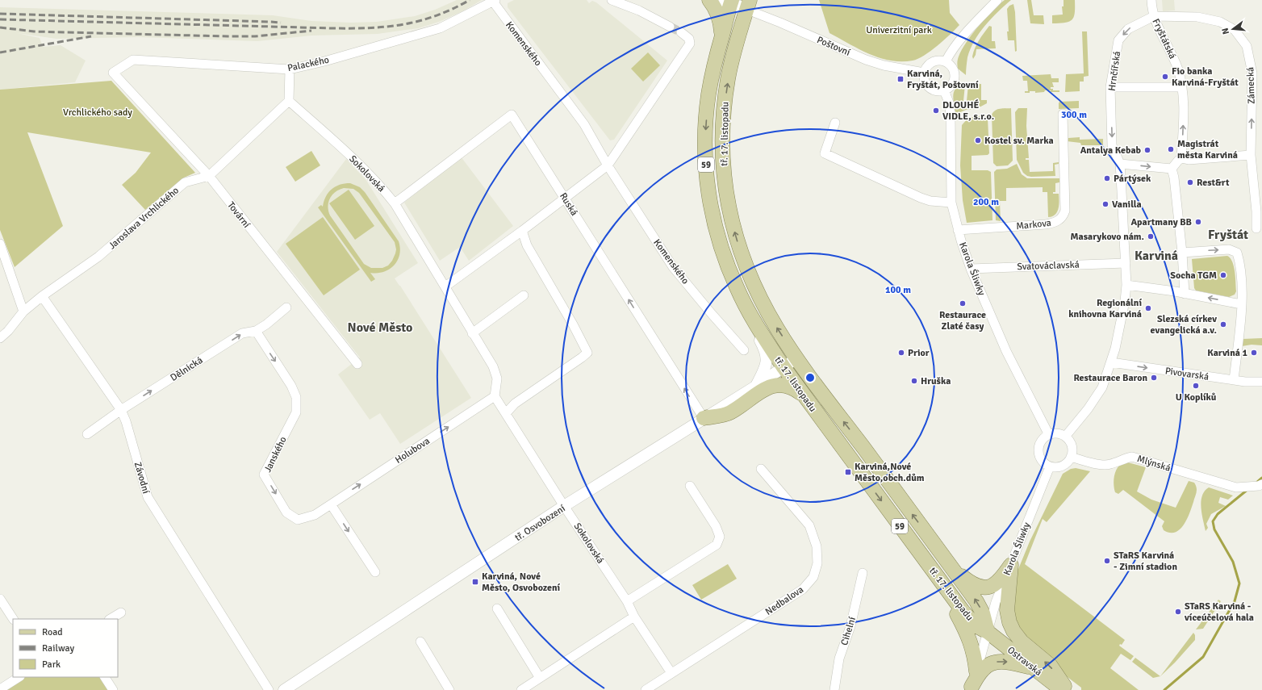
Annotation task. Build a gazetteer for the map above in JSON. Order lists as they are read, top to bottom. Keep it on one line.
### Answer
{"streets":{"main road":["tř. 17. listopadu","59","Ostravská"],"street":["Fryštátská","Komenského","Poštovní","Palackého","Hrnčířská","Zámecká","Sokolovská","Ruská","Tovární","Jaroslava Vrchlického","Markova","Svatováclavská","Karola Śliwky","Dělnická","Pivovarská","Holubova","Janského","Mlýnská","Závodní","tř. Osvobození","Nedbalova","Cihelní"]},"crossings":[["Fryštátská","Hrnčířská"],["Fryštátská","Zámecká"],["Komenského","Palackého"],["Poštovní","tř. 17. listopadu"],["Poštovní","Karola Śliwky"],["Palackého","Tovární"],["Hrnčířská","Zámecká"],["tř. 17. listopadu","Karola Śliwky"],["tř. 17. listopadu","tř. Osvobození"],["tř. 17. listopadu","Ostravská"],["Sokolovská","Ruská"],["Sokolovská","Jaroslava Vrchlického"],["Sokolovská","Holubova"],["Sokolovská","tř. Osvobození"],["Sokolovská","Nedbalova"],["Ruská","tř. Osvobození"],["Tovární","Jaroslava Vrchlického"],["Jaroslava Vrchlického","Závodní"],["Markova","Karola Śliwky"],["Svatováclavská","Karola Śliwky"],["Karola Śliwky","Mlýnská"],["Karola Śliwky","Ostravská"],["Dělnická","Janského"],["Dělnická","Závodní"],["Holubova","Janského"]],"one_way":["Fryštátská","Hrnčířská","Ruská","Dělnická","Holubova"],"districts":["Fryštát","Karviná","Nové Město"],"parks":["Univerzitní park","Vrchlického sady"],"places":{"other":["Fio banka Karviná-Fryštát","DLOUHÉ VIDLE, s.r.o.","Kostel sv. Marka","Magistrát města Karviná","Antalya Kebab","Pártýsek","Rest&rt","Vanilla","Apartmany BB","Masarykovo nám.","Socha TGM","Restaurace Zlaté časy","Regionální knihovna Karviná","Slezská církev evangelická a.v.","Prior","Karviná 1","Restaurace Baron","Hruška","U Koplíků","STaRS Karviná - Zimní stadion","STaRS Karviná - víceúčelová hala"],"transit":["Karviná, Fryštát, Poštovní","Karviná,Nové Město,obch.dům","Karviná, Nové Město, Osvobození"]},"legend":["Road","Railway","Park"],"north":"left","rings":["300 m","200 m","100 m"]}
